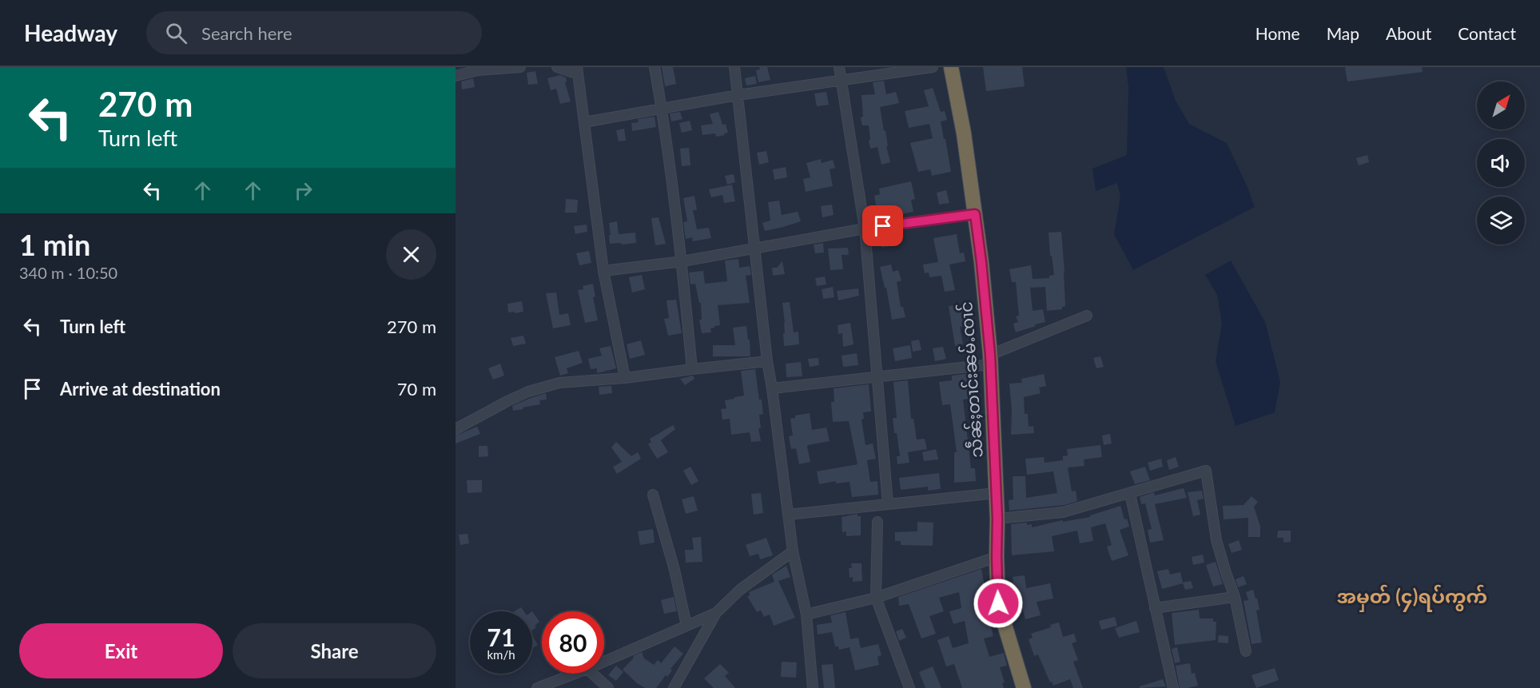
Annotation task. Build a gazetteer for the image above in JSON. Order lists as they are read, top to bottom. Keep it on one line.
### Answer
{"streets":{"highway":["သဵၼ်ႈတၢင်းၼမ်ႉၸၢင်"]},"districts":["အမှတ် (၄)ရပ်ကွက်"],"north":"top right","page":{"header":"Headway","search":"Search here","nav":["Home","Map","About","Contact"],"turn":["270 m","Turn left"],"heading":["1 min","340 m · 10:50"],"list":[{"name":"Turn left","value":"270 m"},{"name":"Arrive at destination","value":"70 m"}],"speed":"71 km/h","limit":"80","buttons":["Exit","Share"]}}
